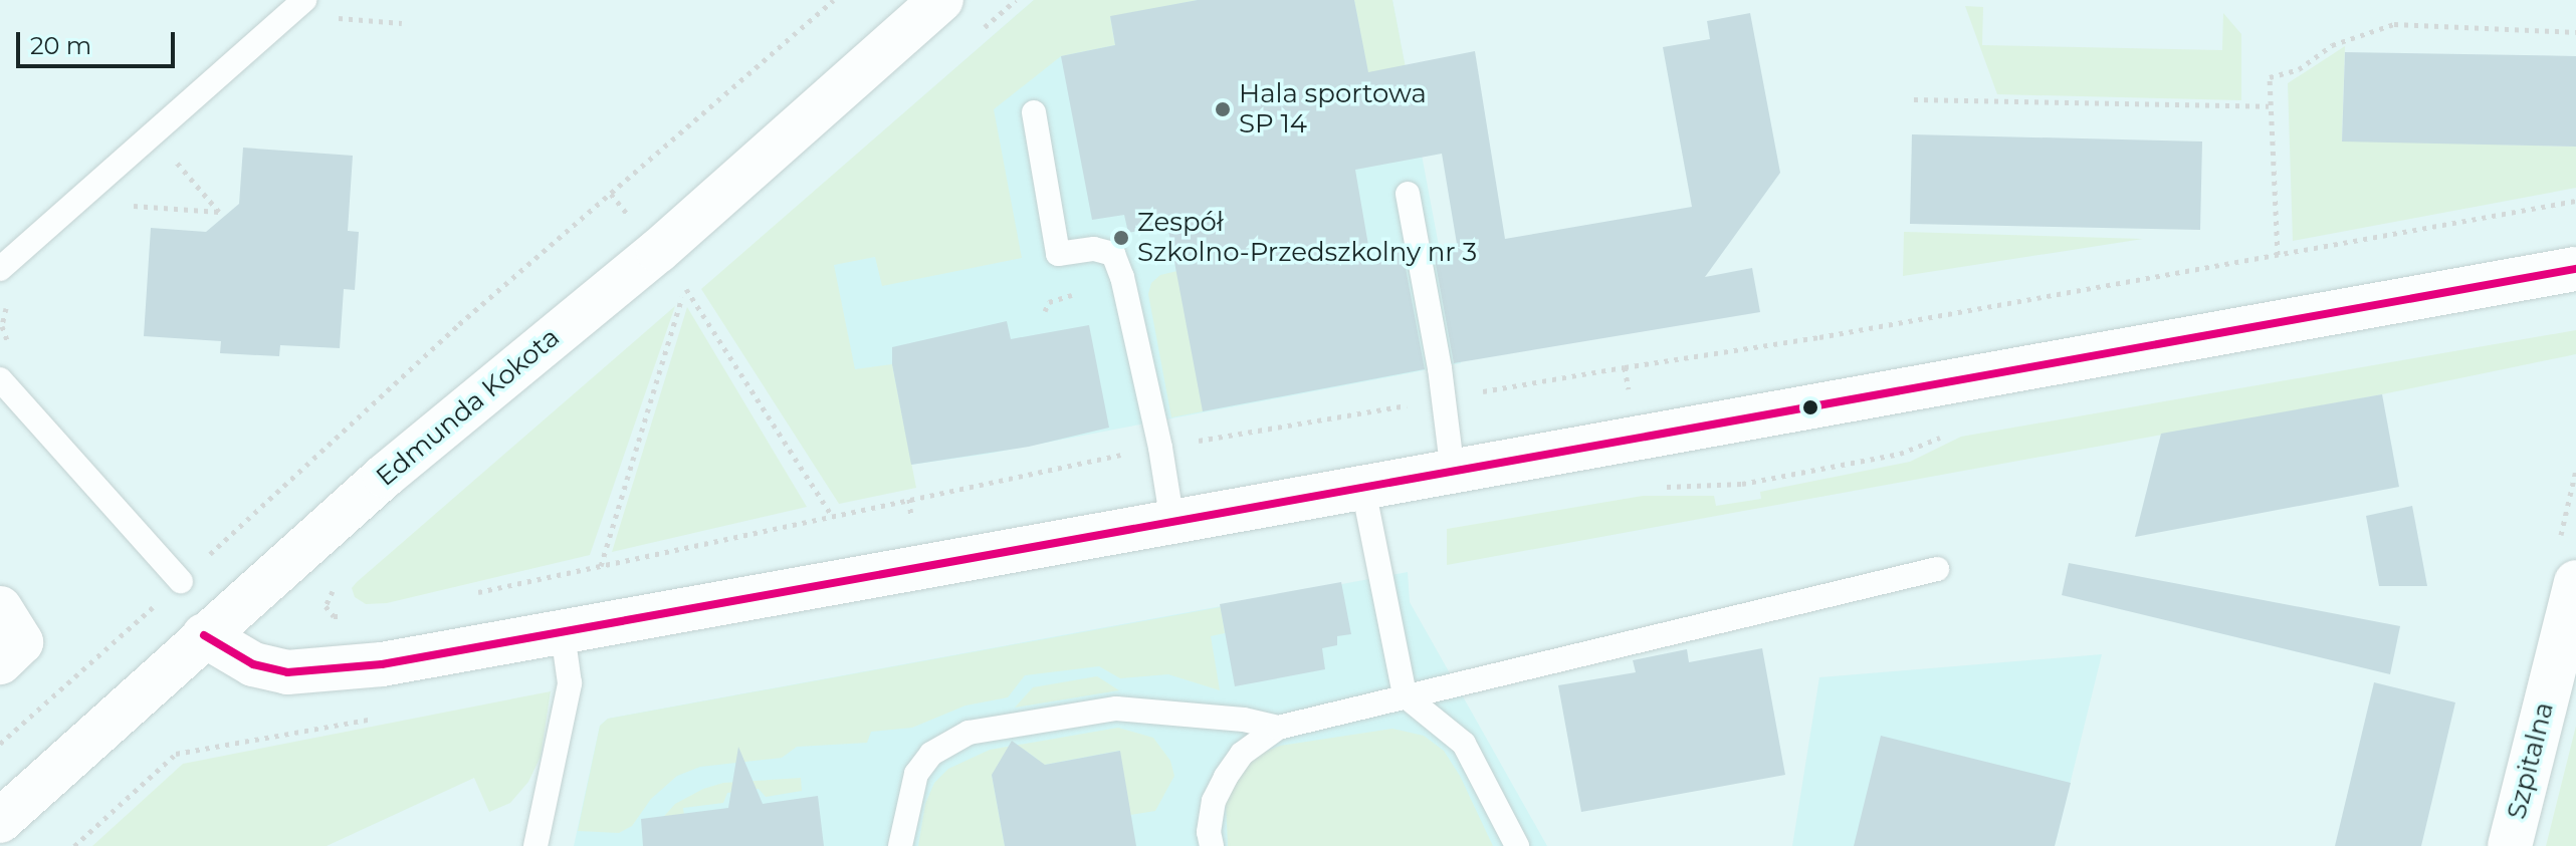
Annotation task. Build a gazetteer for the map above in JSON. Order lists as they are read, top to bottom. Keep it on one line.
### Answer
{"streets":{"street":["Edmunda Kokota","Szpitalna"]},"places":["Hala sportowa SP 14","Zespół Szkolno-Przedszkolny nr 3"],"scale_bar":"20 m"}
